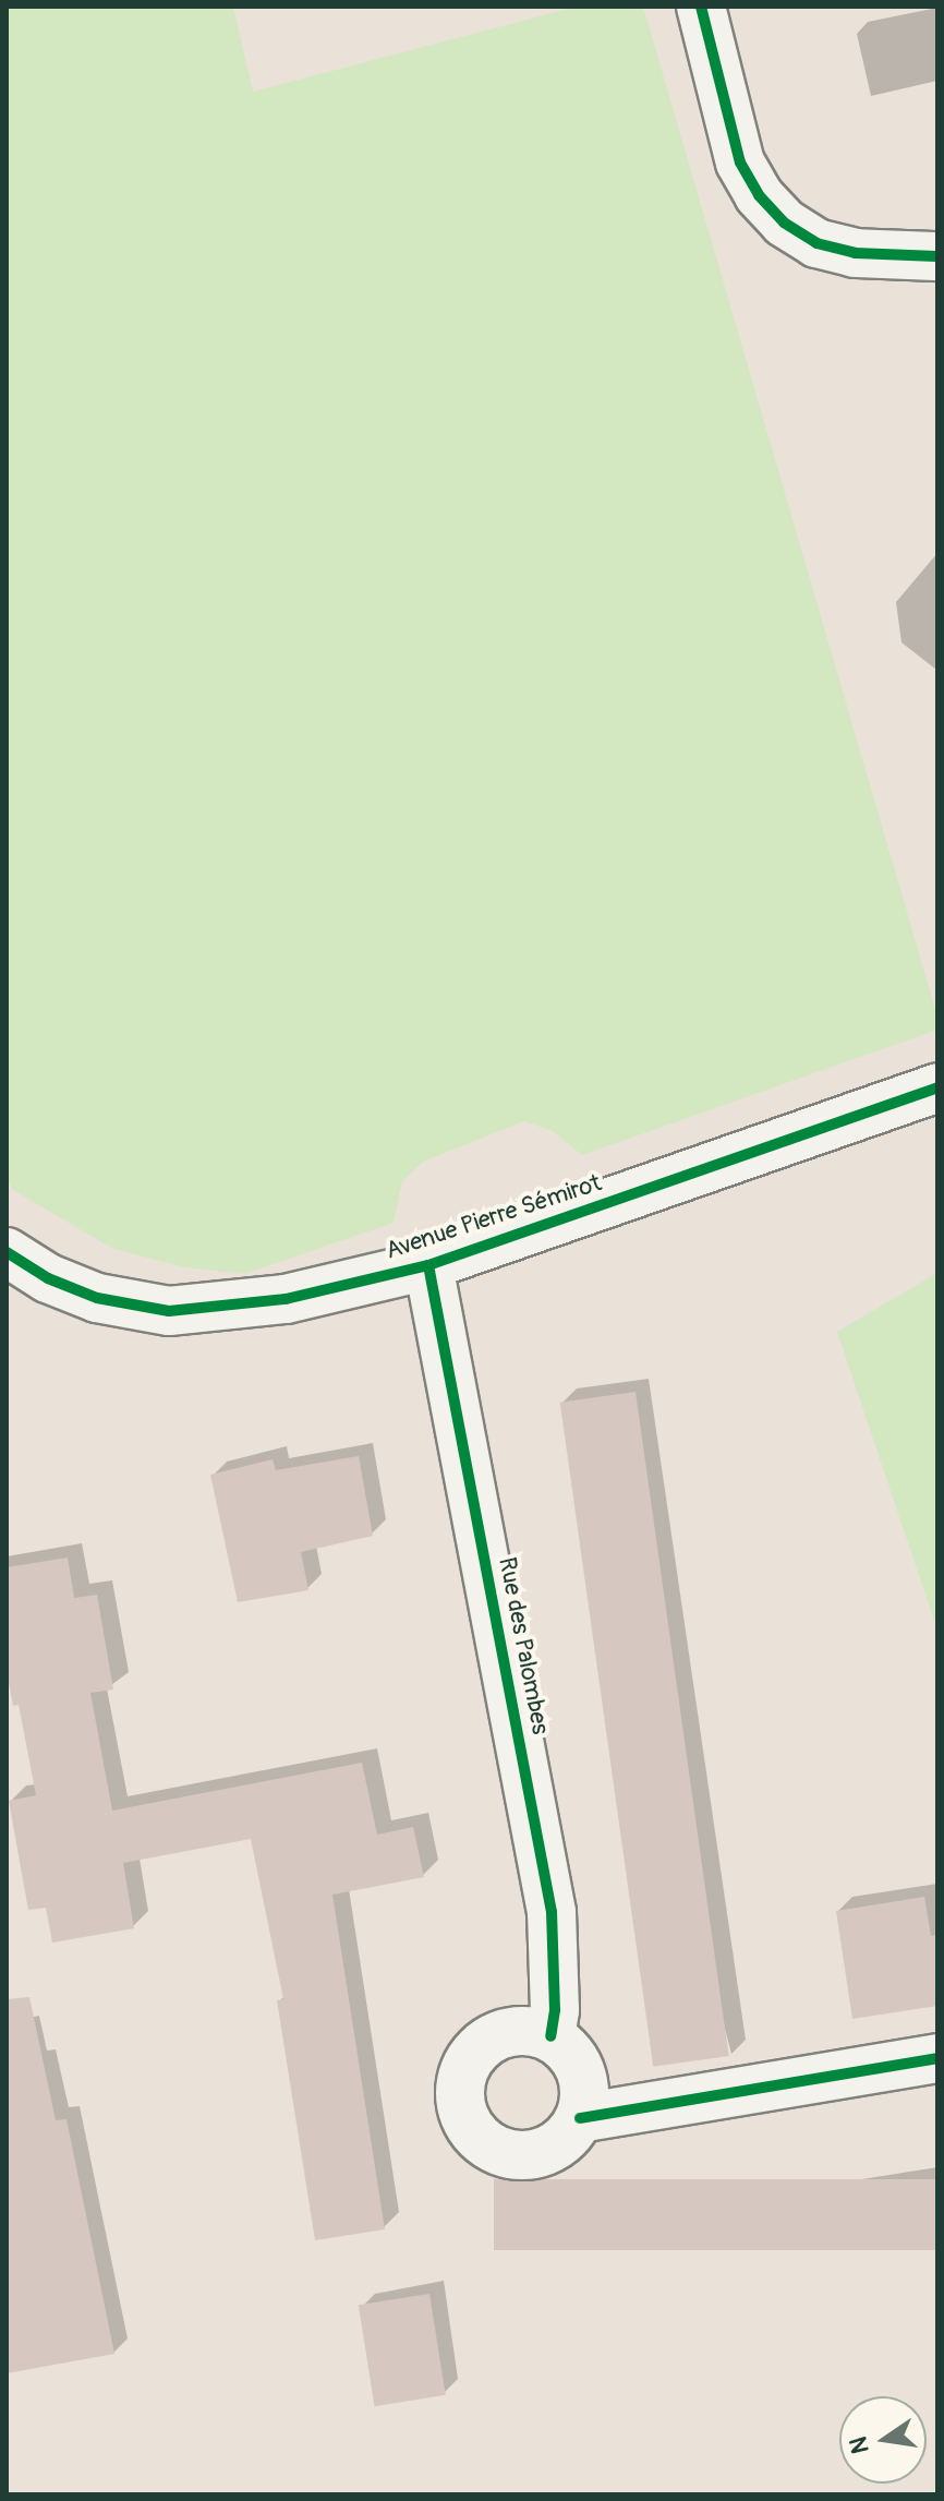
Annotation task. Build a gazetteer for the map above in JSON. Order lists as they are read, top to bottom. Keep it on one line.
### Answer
{"streets":{"street":["Avenue Pierre Sémirot","Rue des Palombes"]},"crossings":[["Avenue Pierre Sémirot","Rue des Palombes"]],"north":"left"}
